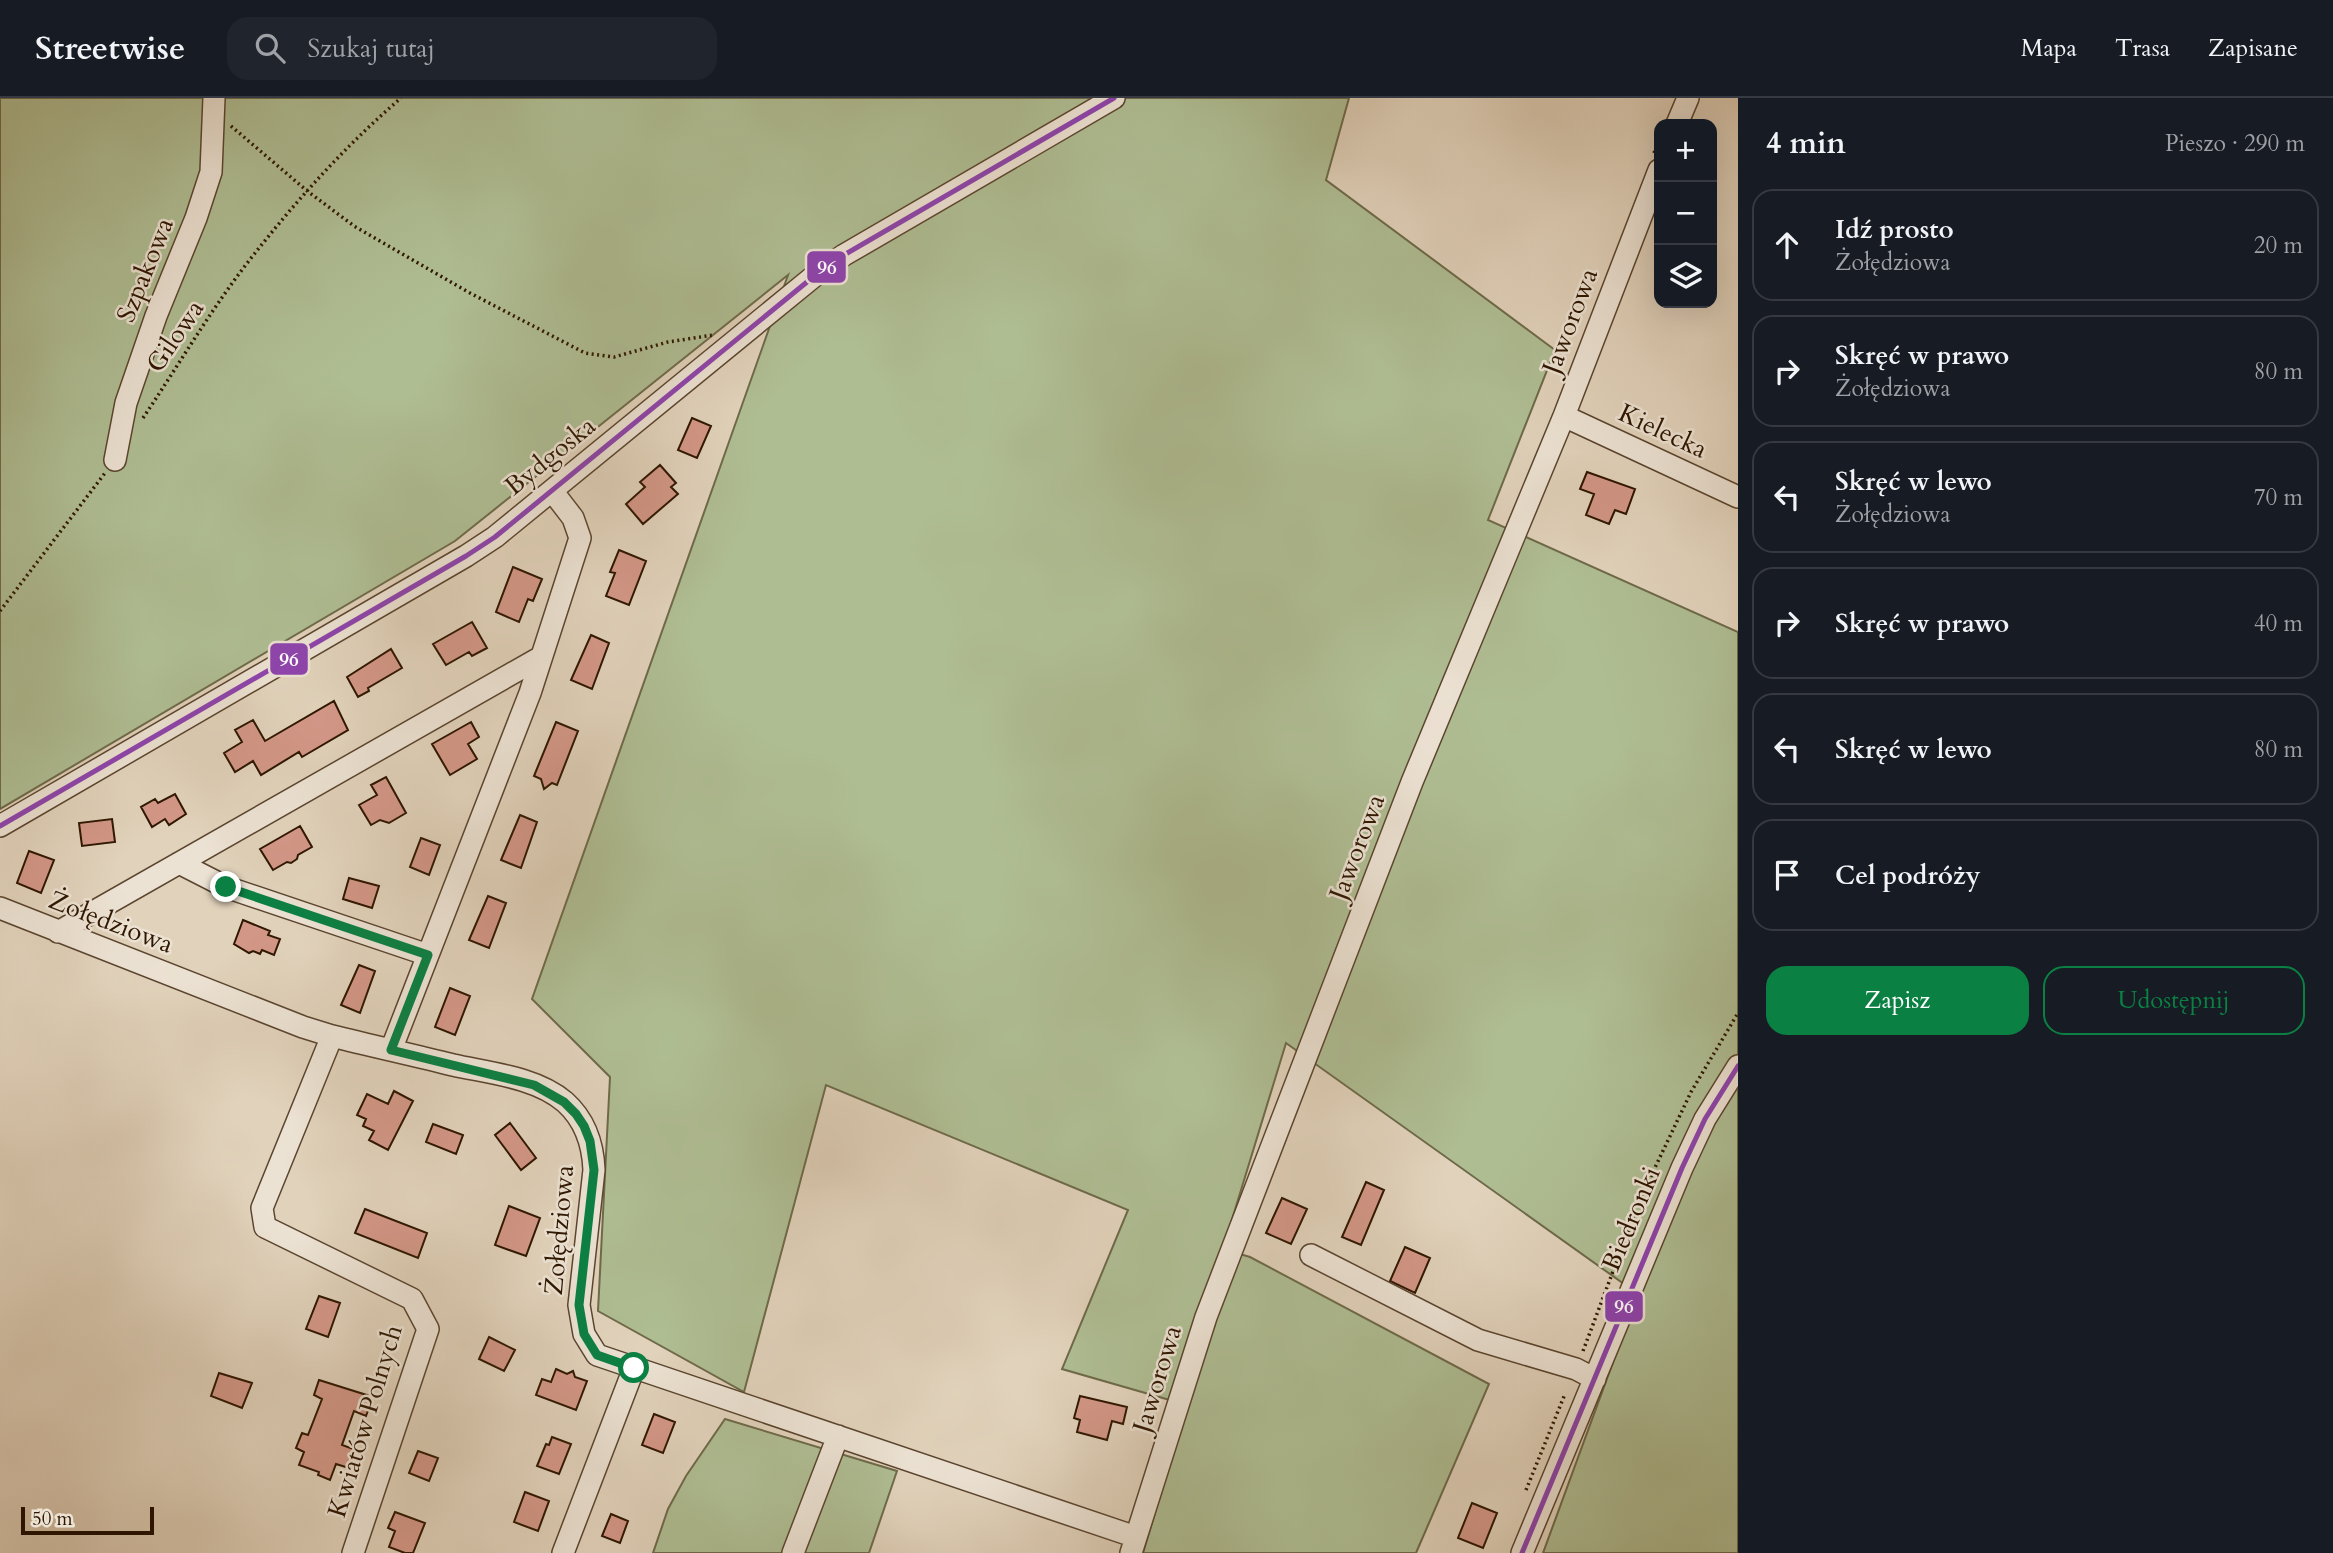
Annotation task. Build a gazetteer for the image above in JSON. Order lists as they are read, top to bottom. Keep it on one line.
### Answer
{"streets":{"street":["Szpakowa","Jaworowa","Kielecka","Bydgoska","Żołędziowa","Biedronki","Kwiatów Polnych"],"path":["Gilowa"]},"crossings":[["Jaworowa","Kielecka"],["Jaworowa","Żołędziowa"],["Żołędziowa","Kwiatów Polnych"]],"lines":["transit line 96"],"scale_bar":"50 m","page":{"header":"Streetwise","search":"Szukaj tutaj","nav":["Mapa","Trasa","Zapisane"],"heading":["4 min","Pieszo · 290 m"],"map_buttons":["+","−"],"list":[["Idź prosto","Żołędziowa","20 m"],["Skręć w prawo","Żołędziowa","80 m"],["Skręć w lewo","Żołędziowa","70 m"],["Skręć w prawo","40 m"],["Skręć w lewo","80 m"],"Cel podróży"],"buttons":["Zapisz","Udostępnij"],"scale":"50 m"}}
